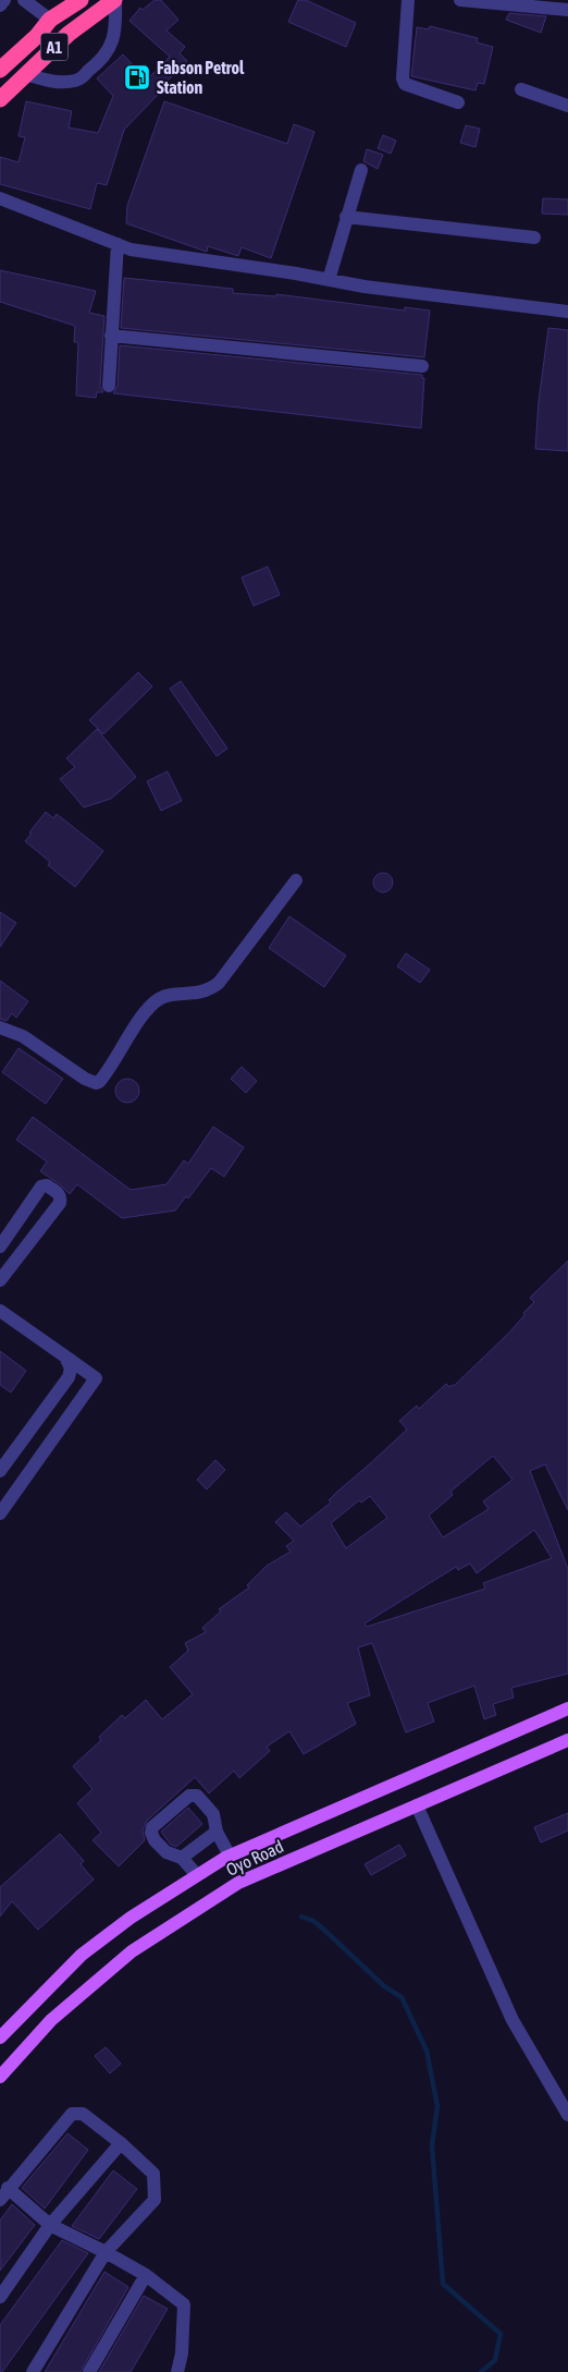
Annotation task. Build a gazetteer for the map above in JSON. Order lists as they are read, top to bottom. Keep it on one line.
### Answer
{"streets":{"highway":["A1"],"main road":["Oyo Road"]},"places":{"fuel station":["Fabson Petrol Station"]}}
